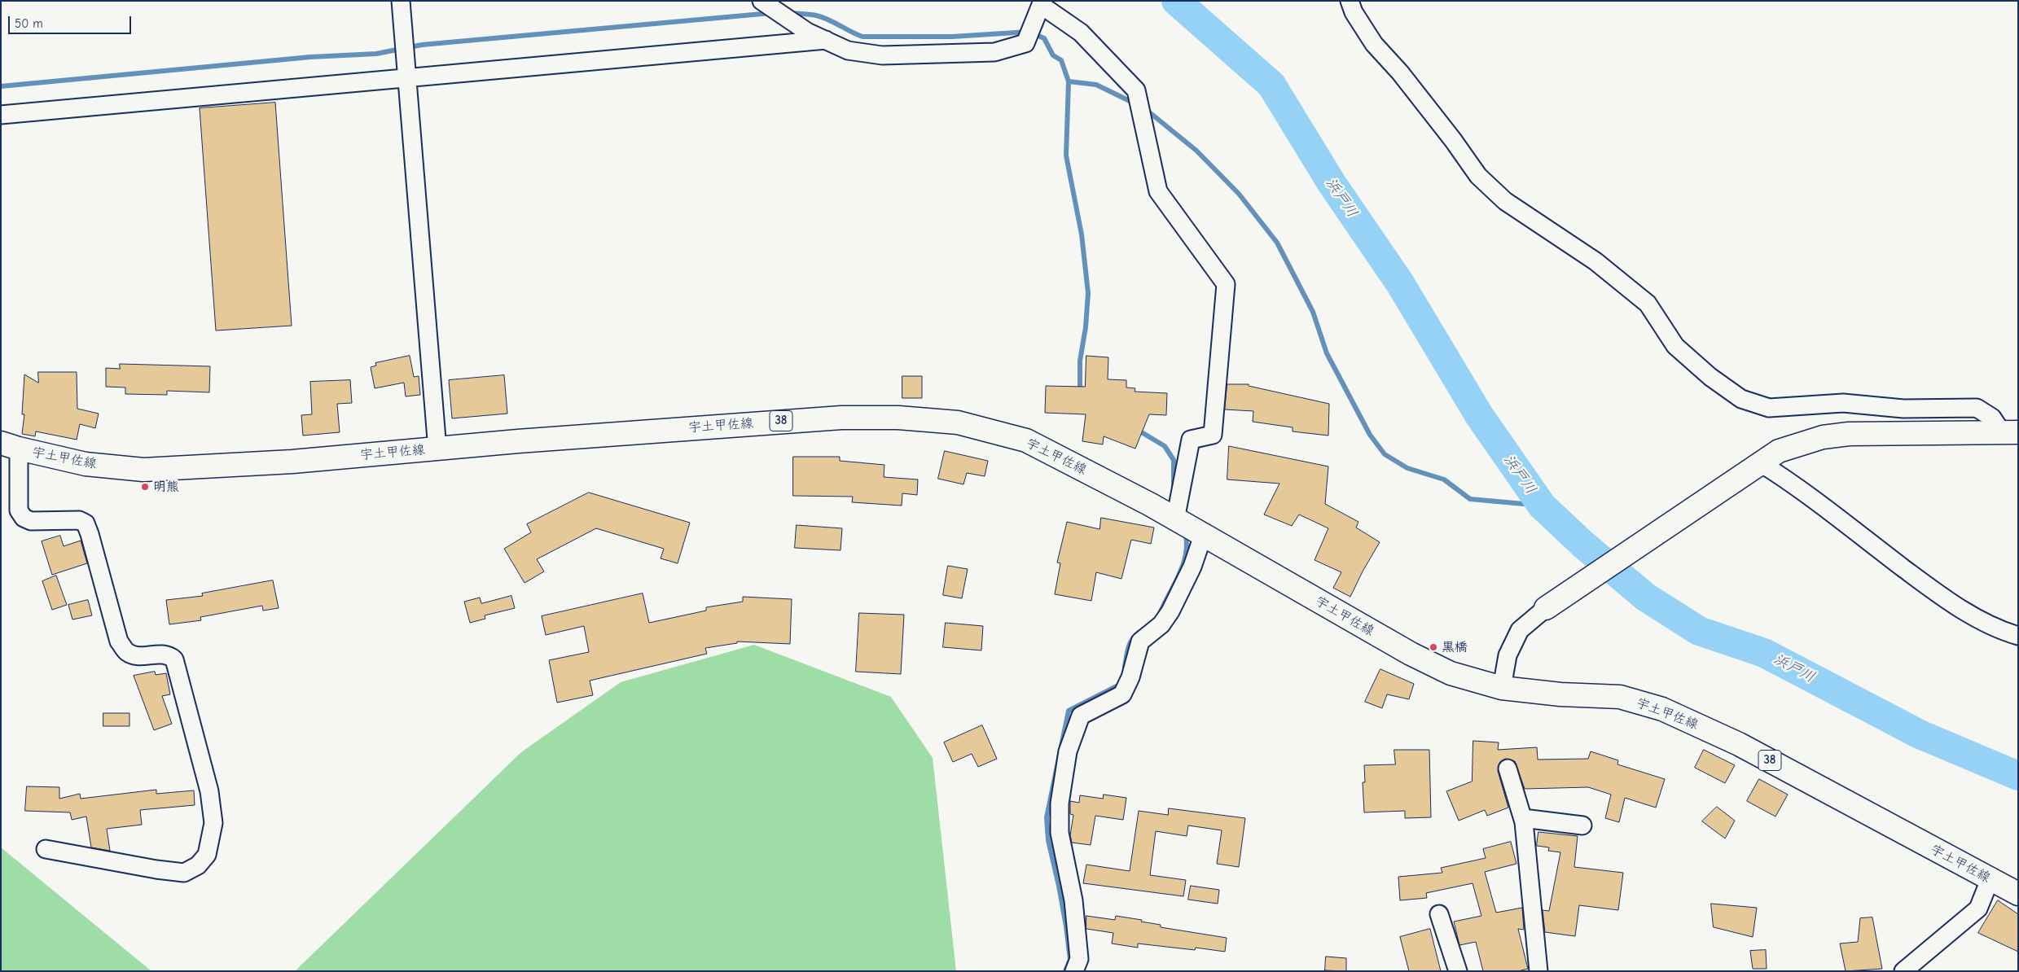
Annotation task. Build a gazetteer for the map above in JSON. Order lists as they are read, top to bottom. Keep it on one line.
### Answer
{"streets":{"main road":["38","宇土甲佐線"]},"water":["浜戸川"],"places":["明熊","黒橋"],"scale_bar":"50 m"}
